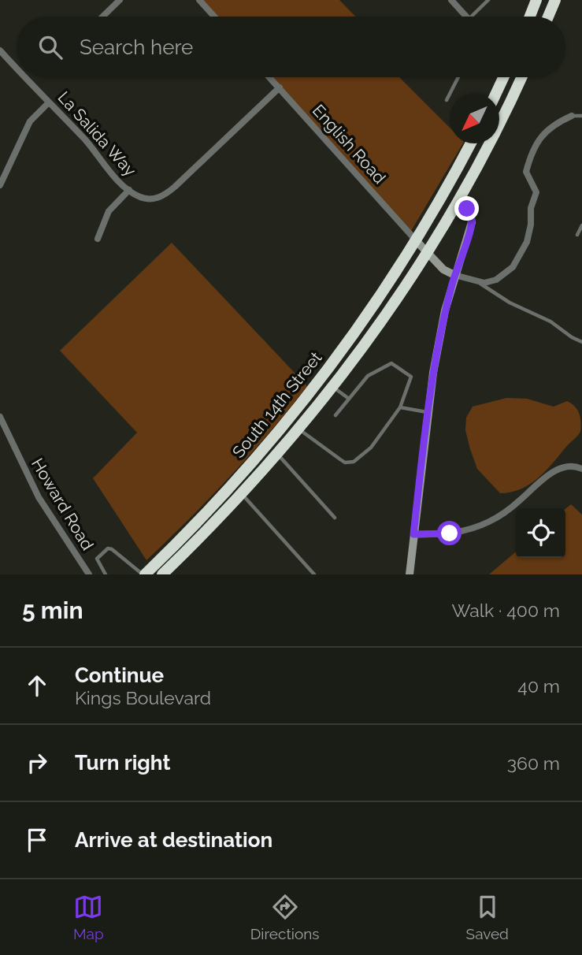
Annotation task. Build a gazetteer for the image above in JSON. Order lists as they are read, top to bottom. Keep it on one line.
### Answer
{"streets":{"highway":["South 14th Street"],"street":["La Salida Way","English Road","Howard Road"]},"crossings":[["La Salida Way","English Road"],["English Road","South 14th Street"]],"north":"bottom left","page":{"search":"Search here","heading":["5 min","Walk · 400 m"],"list":[["Continue","Kings Boulevard","40 m"],["Turn right","360 m"],"Arrive at destination"],"nav":["Map","Directions","Saved"]}}
